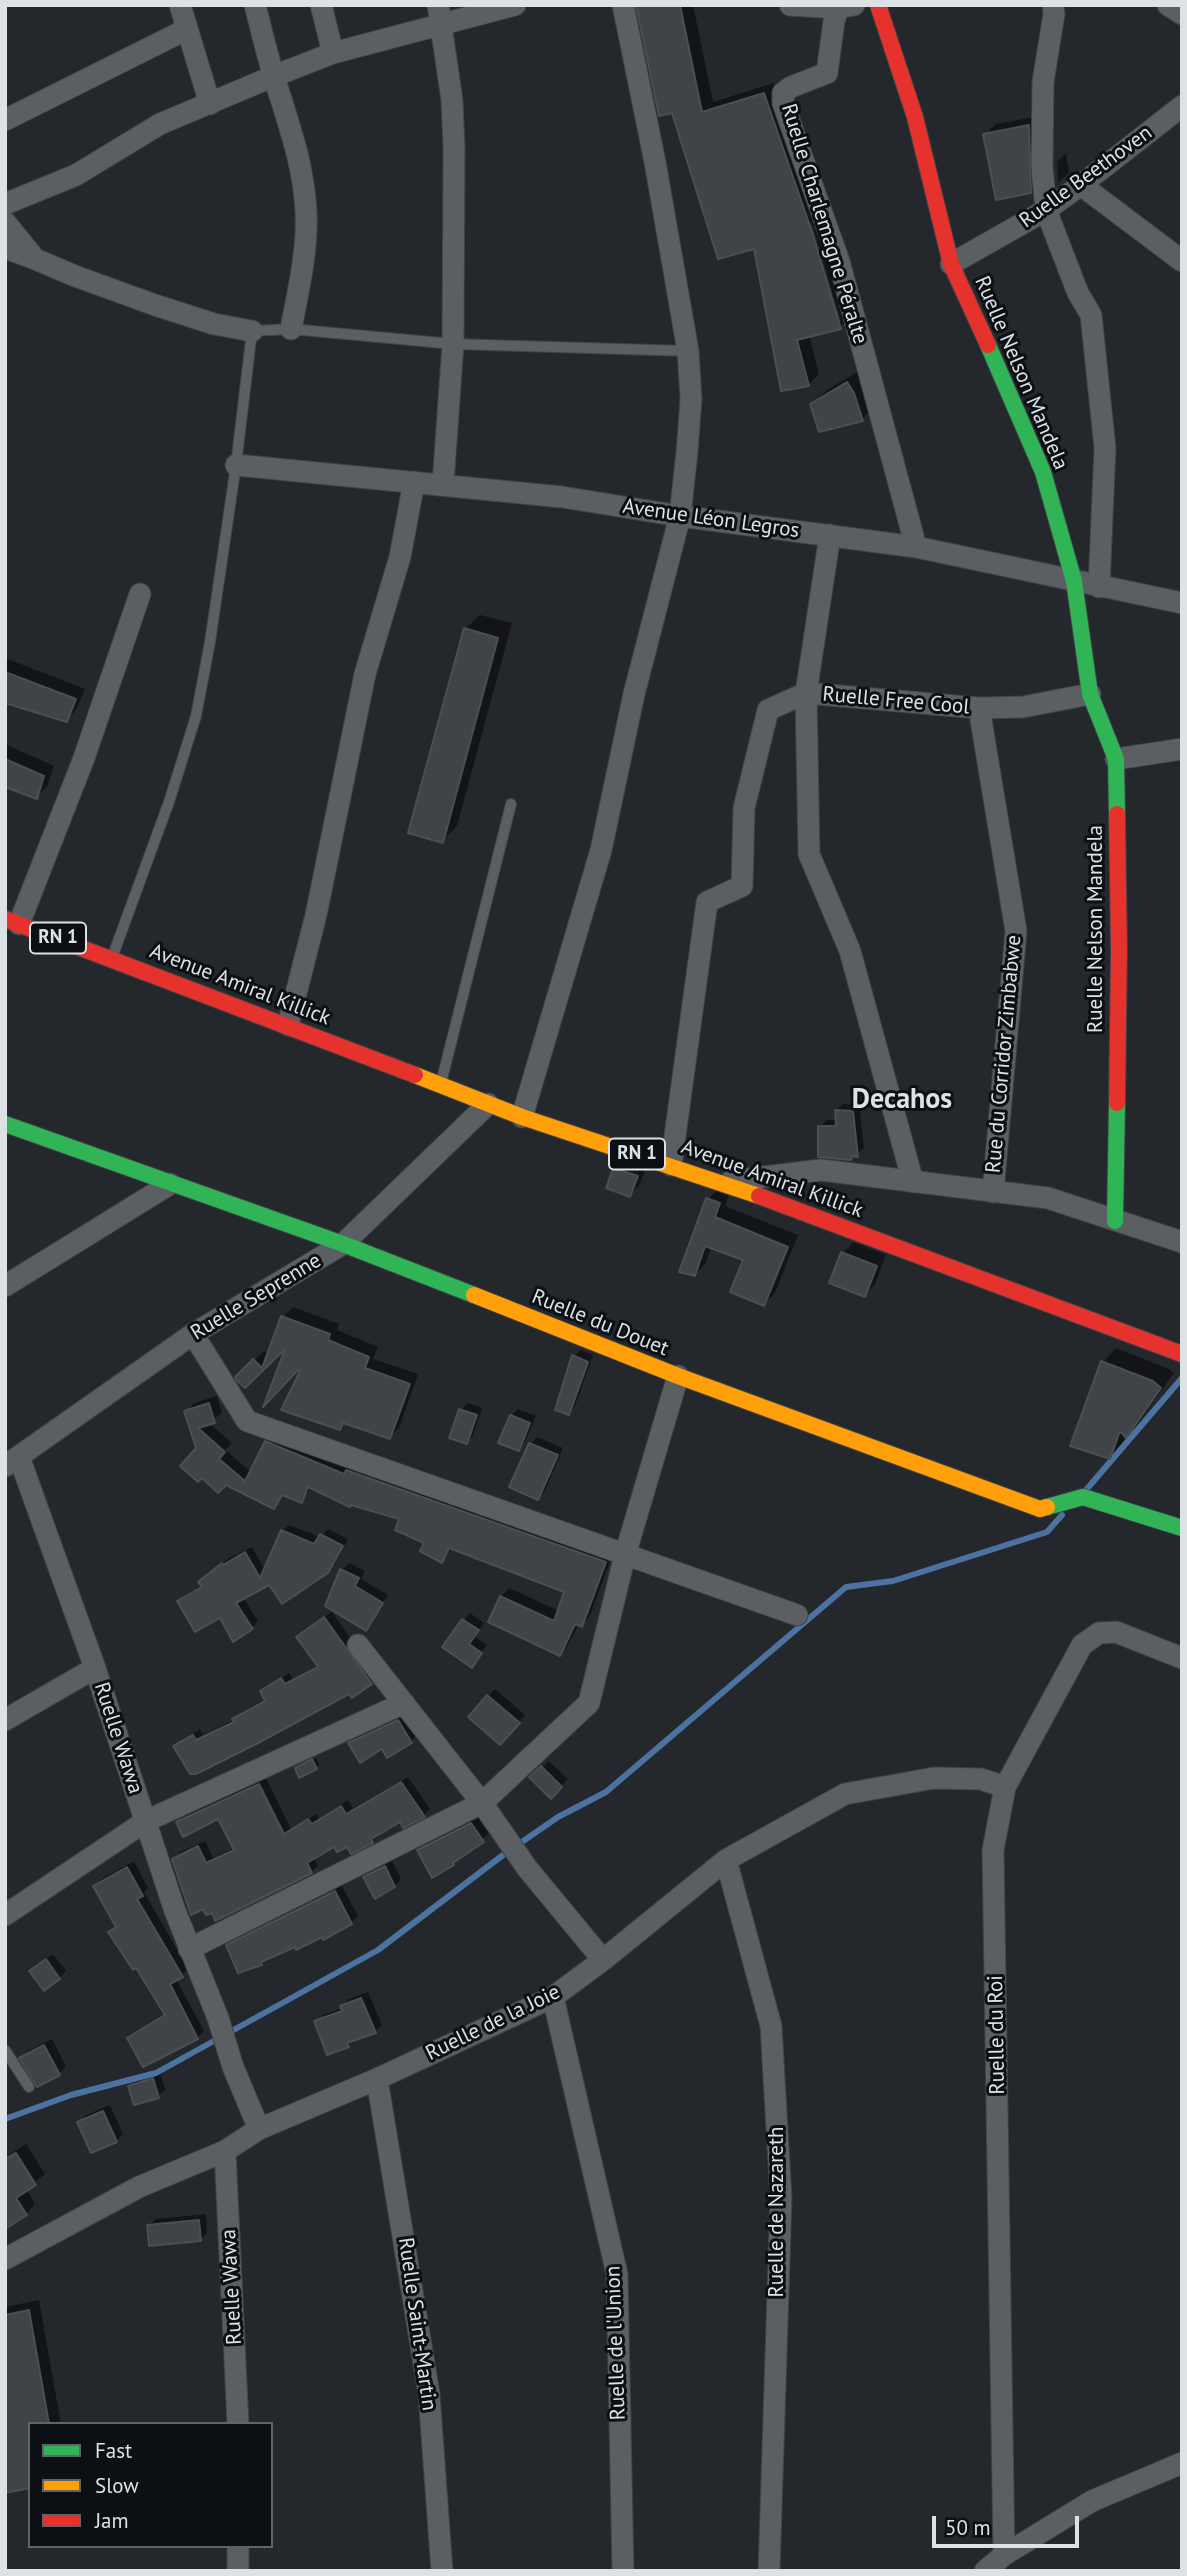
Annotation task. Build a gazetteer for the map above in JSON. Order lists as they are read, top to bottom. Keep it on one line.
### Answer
{"streets":{"street":["Ruelle Beethoven","Ruelle Charlemagne Péralte","Ruelle Nelson Mandela","Avenue Léon Legros","Ruelle Free Cool","RN 1","Avenue Amiral Killick","Rue du Corridor Zimbabwe","Ruelle Seprenne","Ruelle du Douet","Ruelle Wawa","Ruelle de la Joie","Ruelle du Roi","Ruelle de Nazareth","Ruelle Saint-Martin","Ruelle de l'Union"]},"crossings":[["Ruelle Beethoven","Ruelle Nelson Mandela"],["Ruelle Charlemagne Péralte","Avenue Léon Legros"],["Ruelle Nelson Mandela","Avenue Léon Legros"],["Ruelle Nelson Mandela","Ruelle Free Cool"],["Ruelle Free Cool","Avenue Amiral Killick"],["Ruelle Free Cool","Rue du Corridor Zimbabwe"],["RN 1","Avenue Amiral Killick"],["Avenue Amiral Killick","Ruelle Seprenne"],["Ruelle Seprenne","Ruelle du Douet"],["Ruelle Seprenne","Ruelle Wawa"],["Ruelle Wawa","Ruelle de la Joie"],["Ruelle de la Joie","Ruelle du Roi"],["Ruelle de la Joie","Ruelle de Nazareth"],["Ruelle de la Joie","Ruelle Saint-Martin"],["Ruelle de la Joie","Ruelle de l'Union"]],"districts":["Decahos"],"legend":["Fast","Slow","Jam"],"scale_bar":"50 m"}
